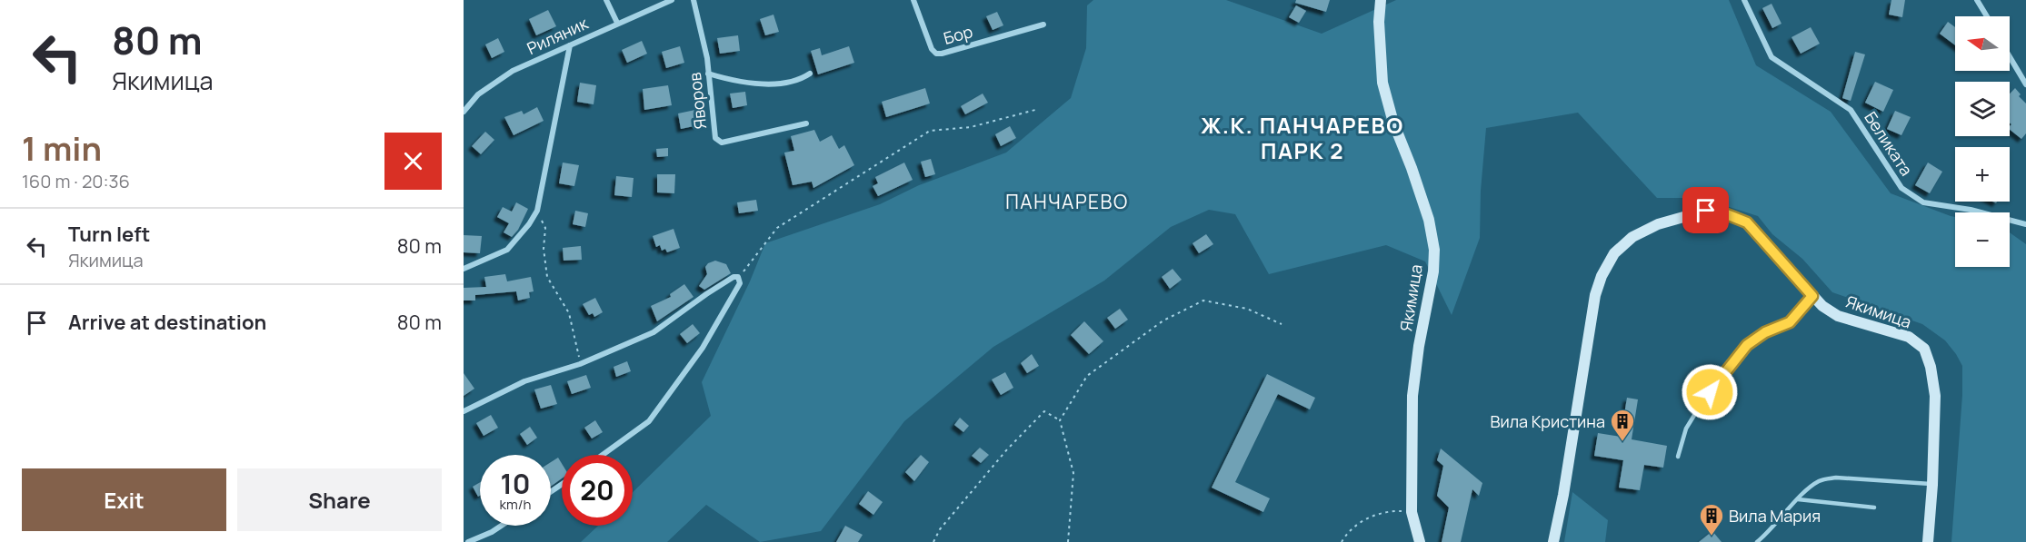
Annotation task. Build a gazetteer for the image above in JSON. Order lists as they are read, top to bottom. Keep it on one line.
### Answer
{"streets":{"street":["Бор","Риляник","Яворов","Беликата","Якимица"]},"districts":["Ж.К. ПАНЧАРЕВО ПАРК 2","ПАНЧАРЕВО"],"places":{"building":["Вила Кристина","Вила Мария"]},"north":"left","page":{"turn":["80 m","Якимица"],"map_buttons":["+","−"],"heading":["1 min","160 m · 20:36"],"list":[{"name":"Turn left","note":"Якимица","value":"80 m"},{"name":"Arrive at destination","value":"80 m"}],"speed":"10 km/h","limit":"20","buttons":["Exit","Share"]}}
